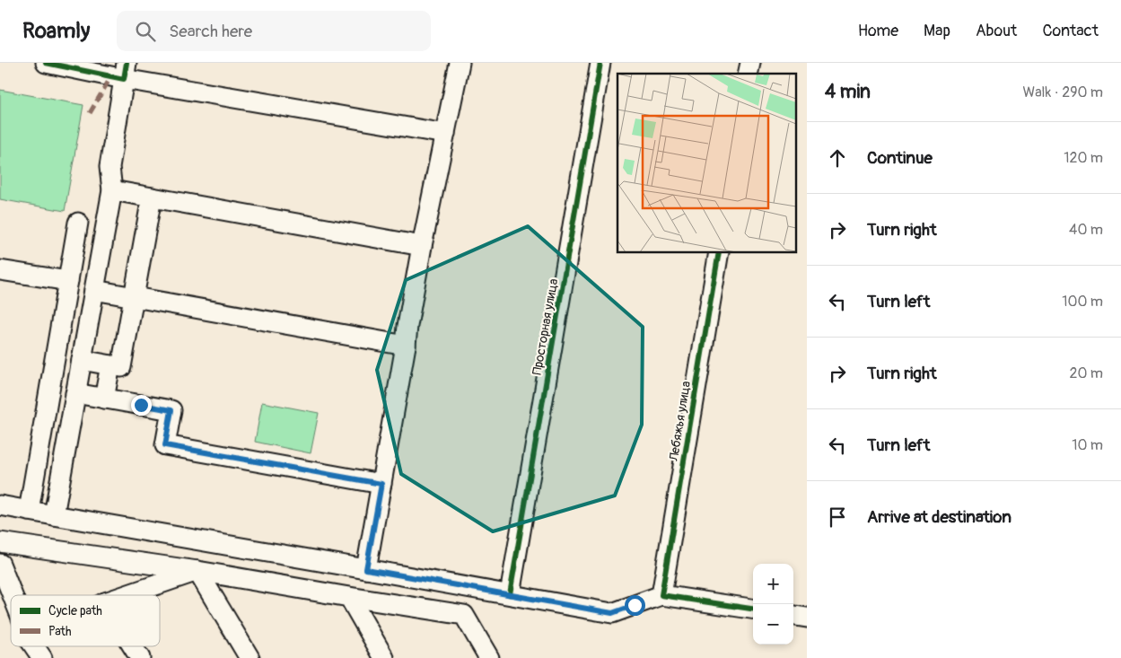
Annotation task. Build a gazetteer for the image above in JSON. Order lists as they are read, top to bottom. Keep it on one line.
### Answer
{"streets":{"street":["Просторная улица","Лебяжья улица"]},"legend":["Cycle path","Path"],"page":{"header":"Roamly","search":"Search here","nav":["Home","Map","About","Contact"],"heading":["4 min","Walk · 290 m"],"list":[["Continue","120 m"],["Turn right","40 m"],["Turn left","100 m"],["Turn right","20 m"],["Turn left","10 m"],"Arrive at destination"],"map_buttons":["+","−"]}}
